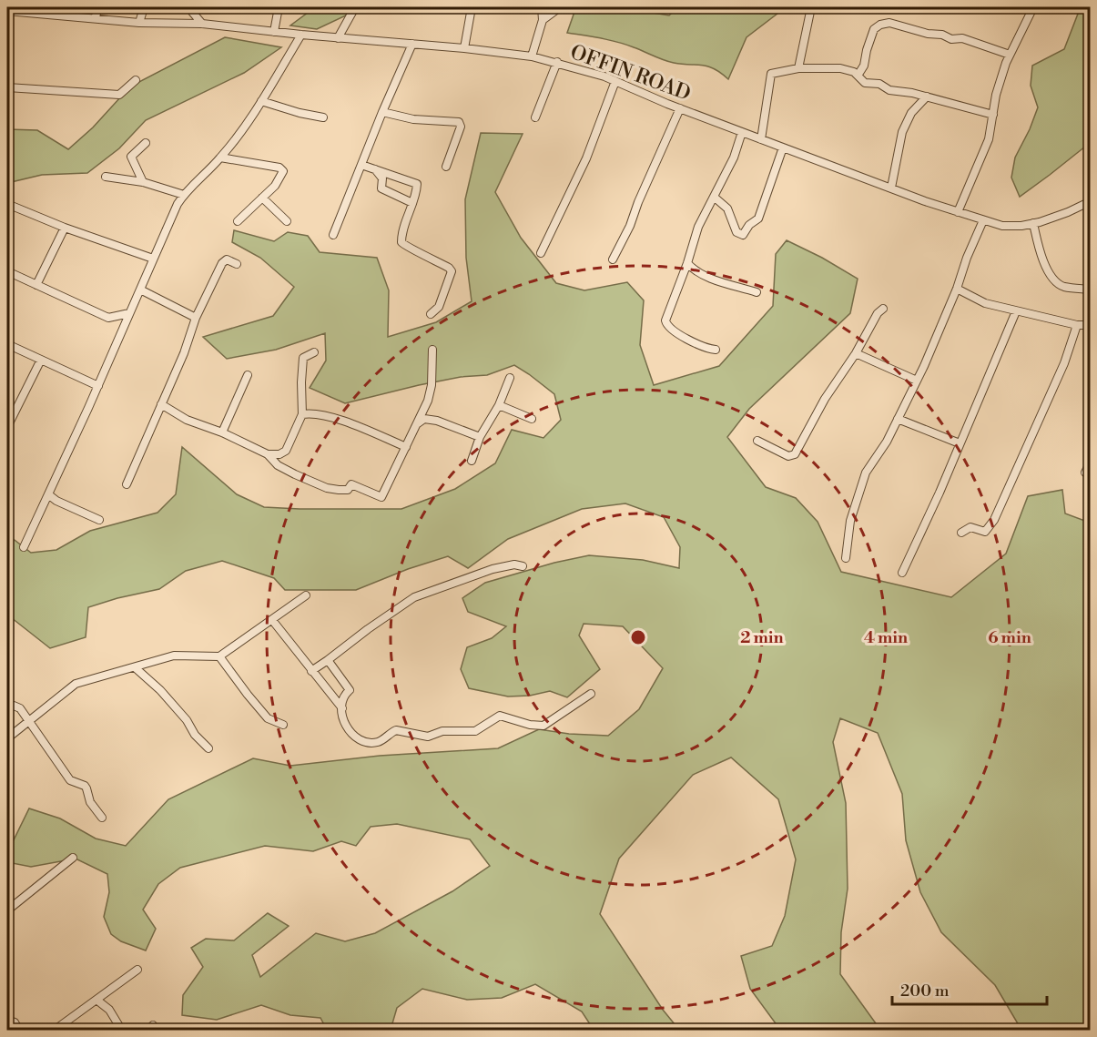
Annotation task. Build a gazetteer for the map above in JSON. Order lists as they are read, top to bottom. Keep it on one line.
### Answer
{"streets":{"street":["OFFIN ROAD"]},"scale_bar":"200 m","rings":["2 min","4 min","6 min"]}
